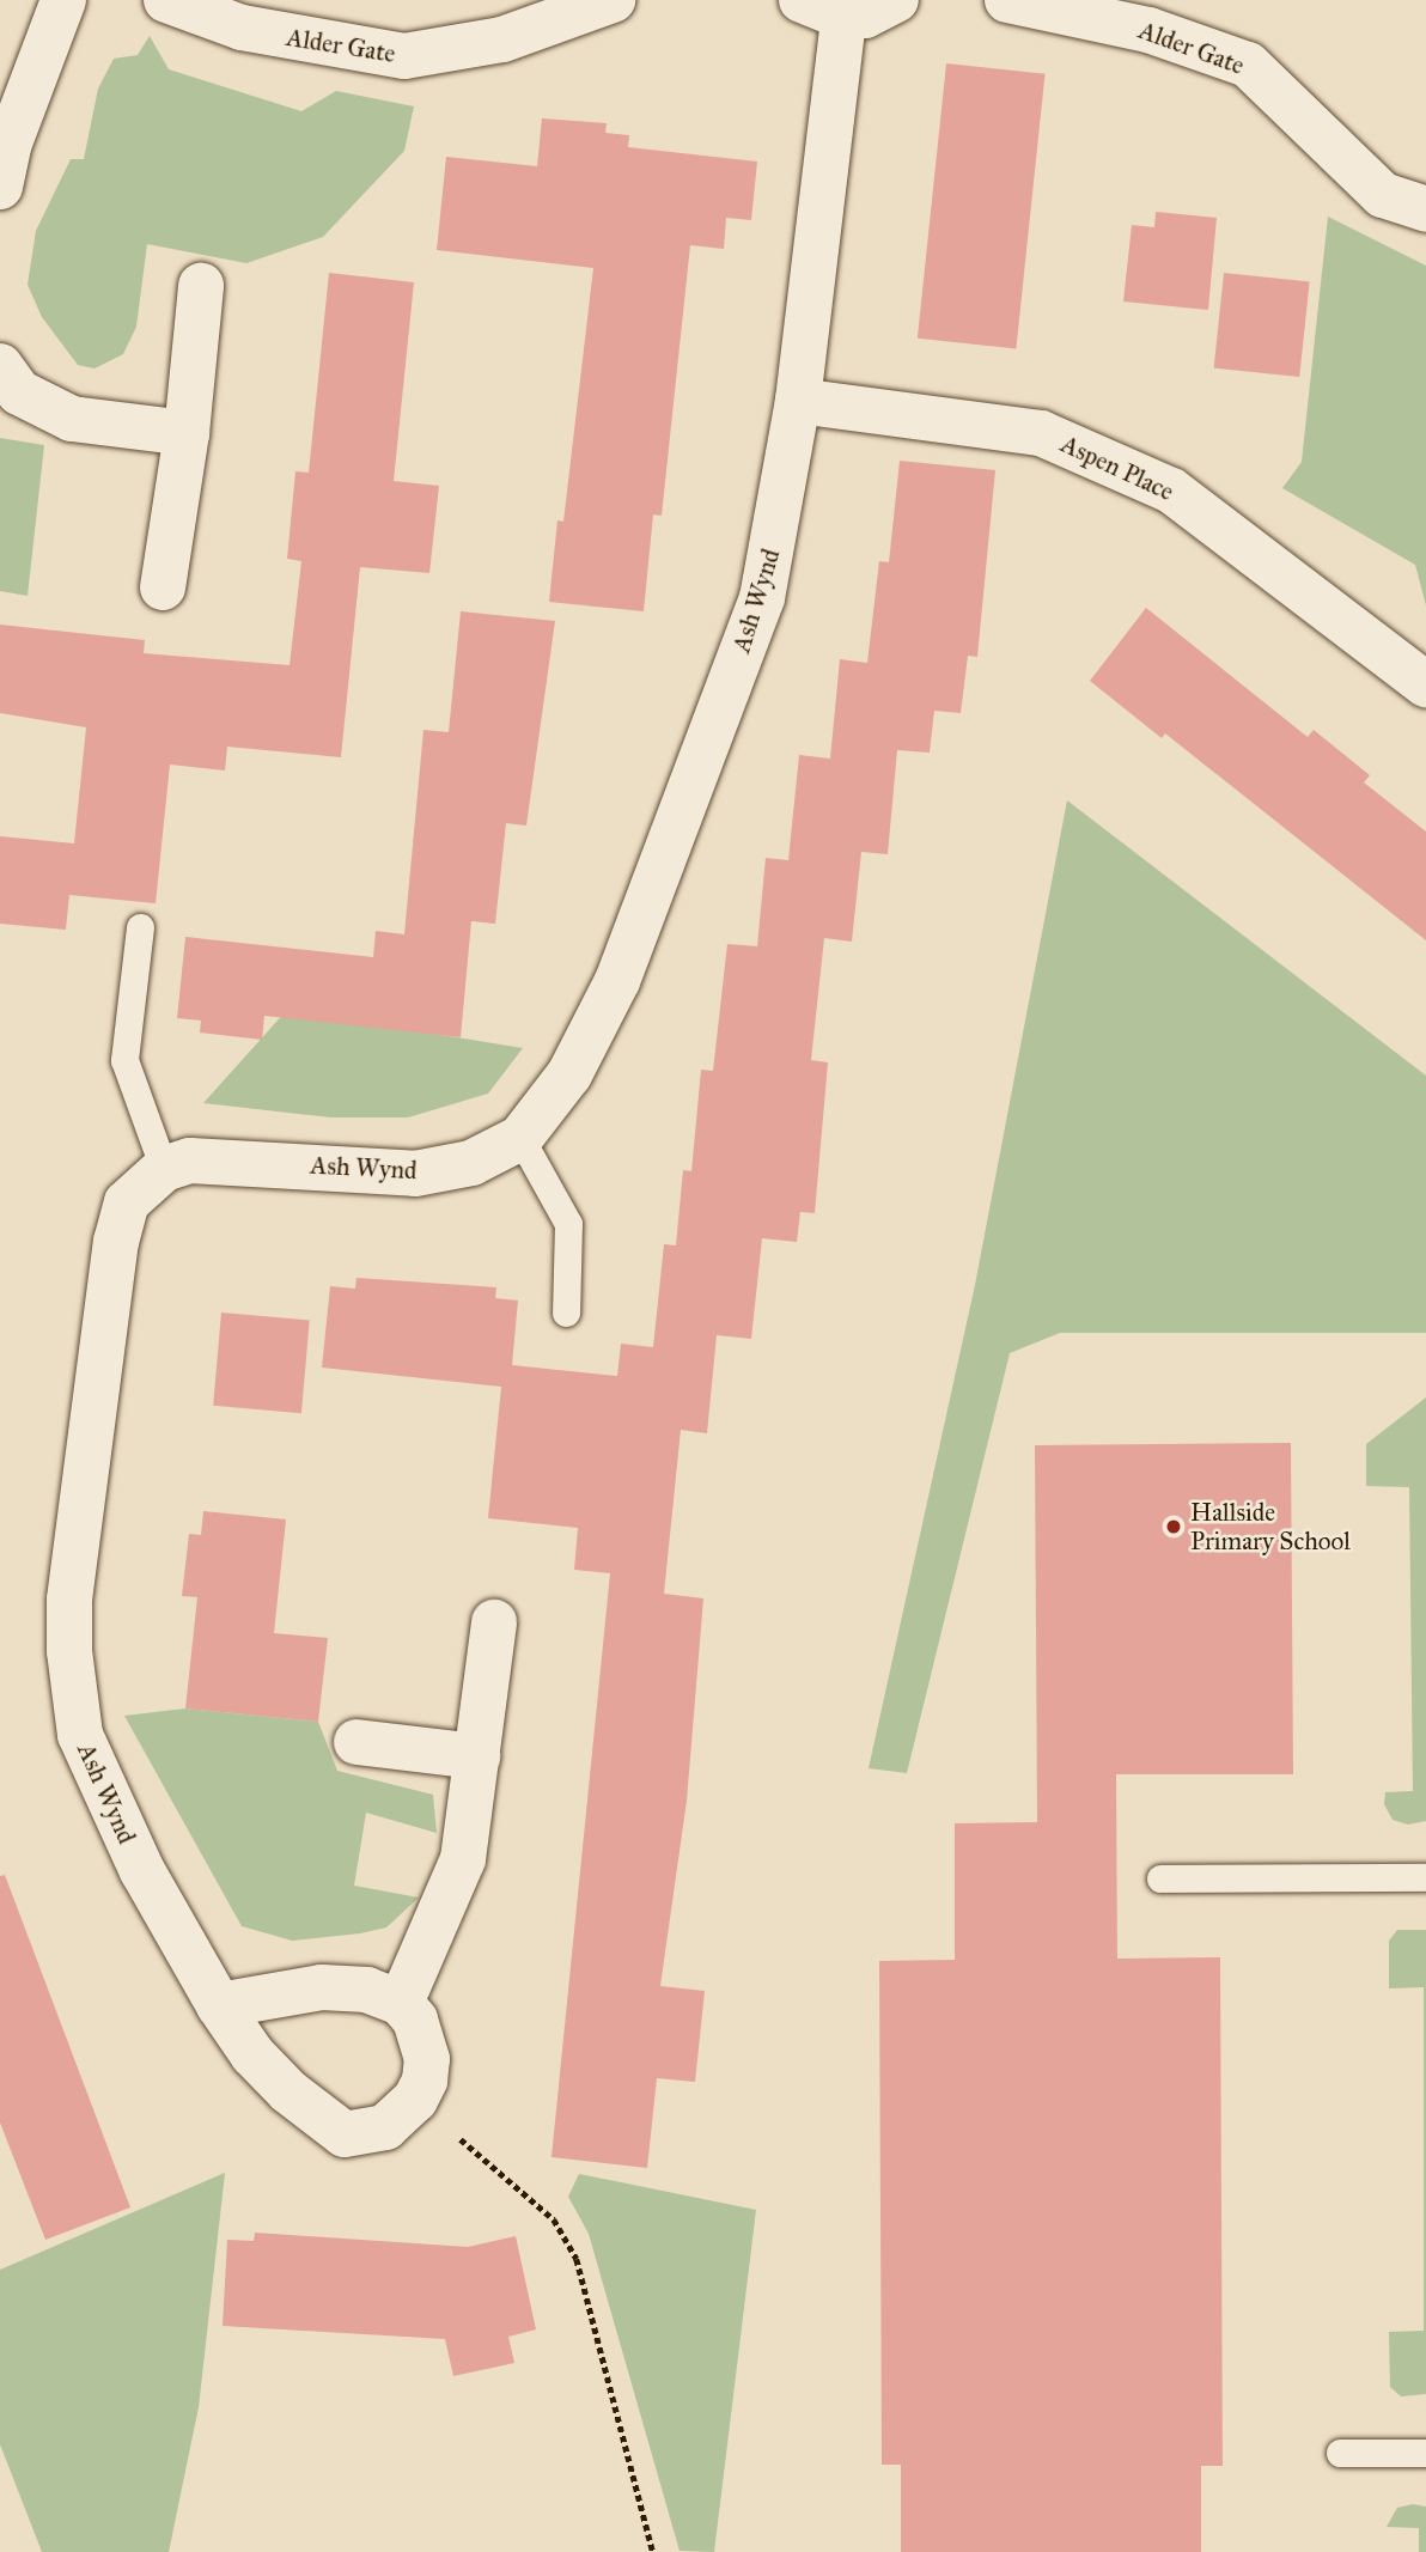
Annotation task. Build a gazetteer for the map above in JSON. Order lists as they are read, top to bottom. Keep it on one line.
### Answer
{"streets":{"street":["Alder Gate","Aspen Place","Ash Wynd"]},"crossings":[["Aspen Place","Ash Wynd"]],"places":["Hallside Primary School"]}
